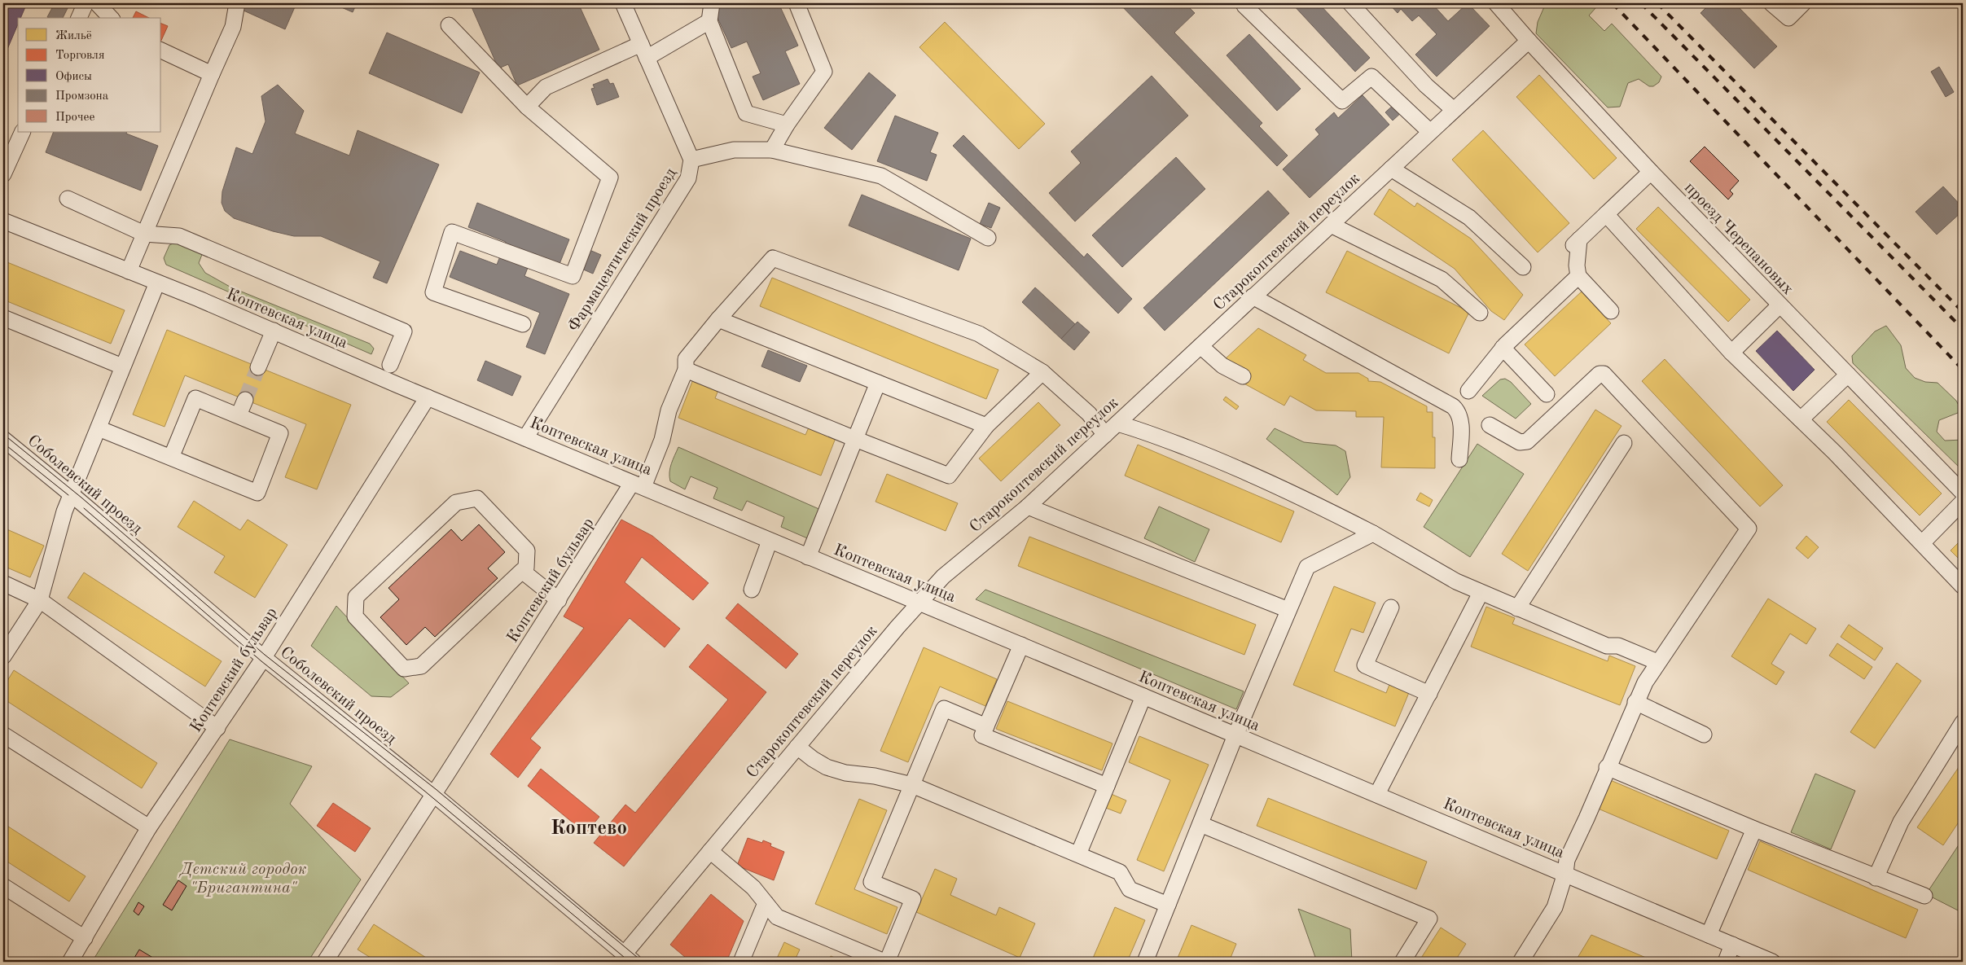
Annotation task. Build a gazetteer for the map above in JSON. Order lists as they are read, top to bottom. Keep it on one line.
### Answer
{"streets":{"street":["проезд Черепановых","Старокоптевский переулок","Фармацевтический проезд","Коптевская улица","Соболевский проезд","Коптевский бульвар"]},"crossings":[["проезд Черепановых","Старокоптевский переулок"],["Старокоптевский переулок","Коптевская улица"],["Старокоптевский переулок","Соболевский проезд"],["Фармацевтический проезд","Коптевская улица"],["Коптевская улица","Коптевский бульвар"],["Соболевский проезд","Коптевский бульвар"]],"districts":["Коптево"],"parks":["Детский городок \"Бригантина\""],"legend":["Жильё","Торговля","Офисы","Промзона","Прочее"]}
